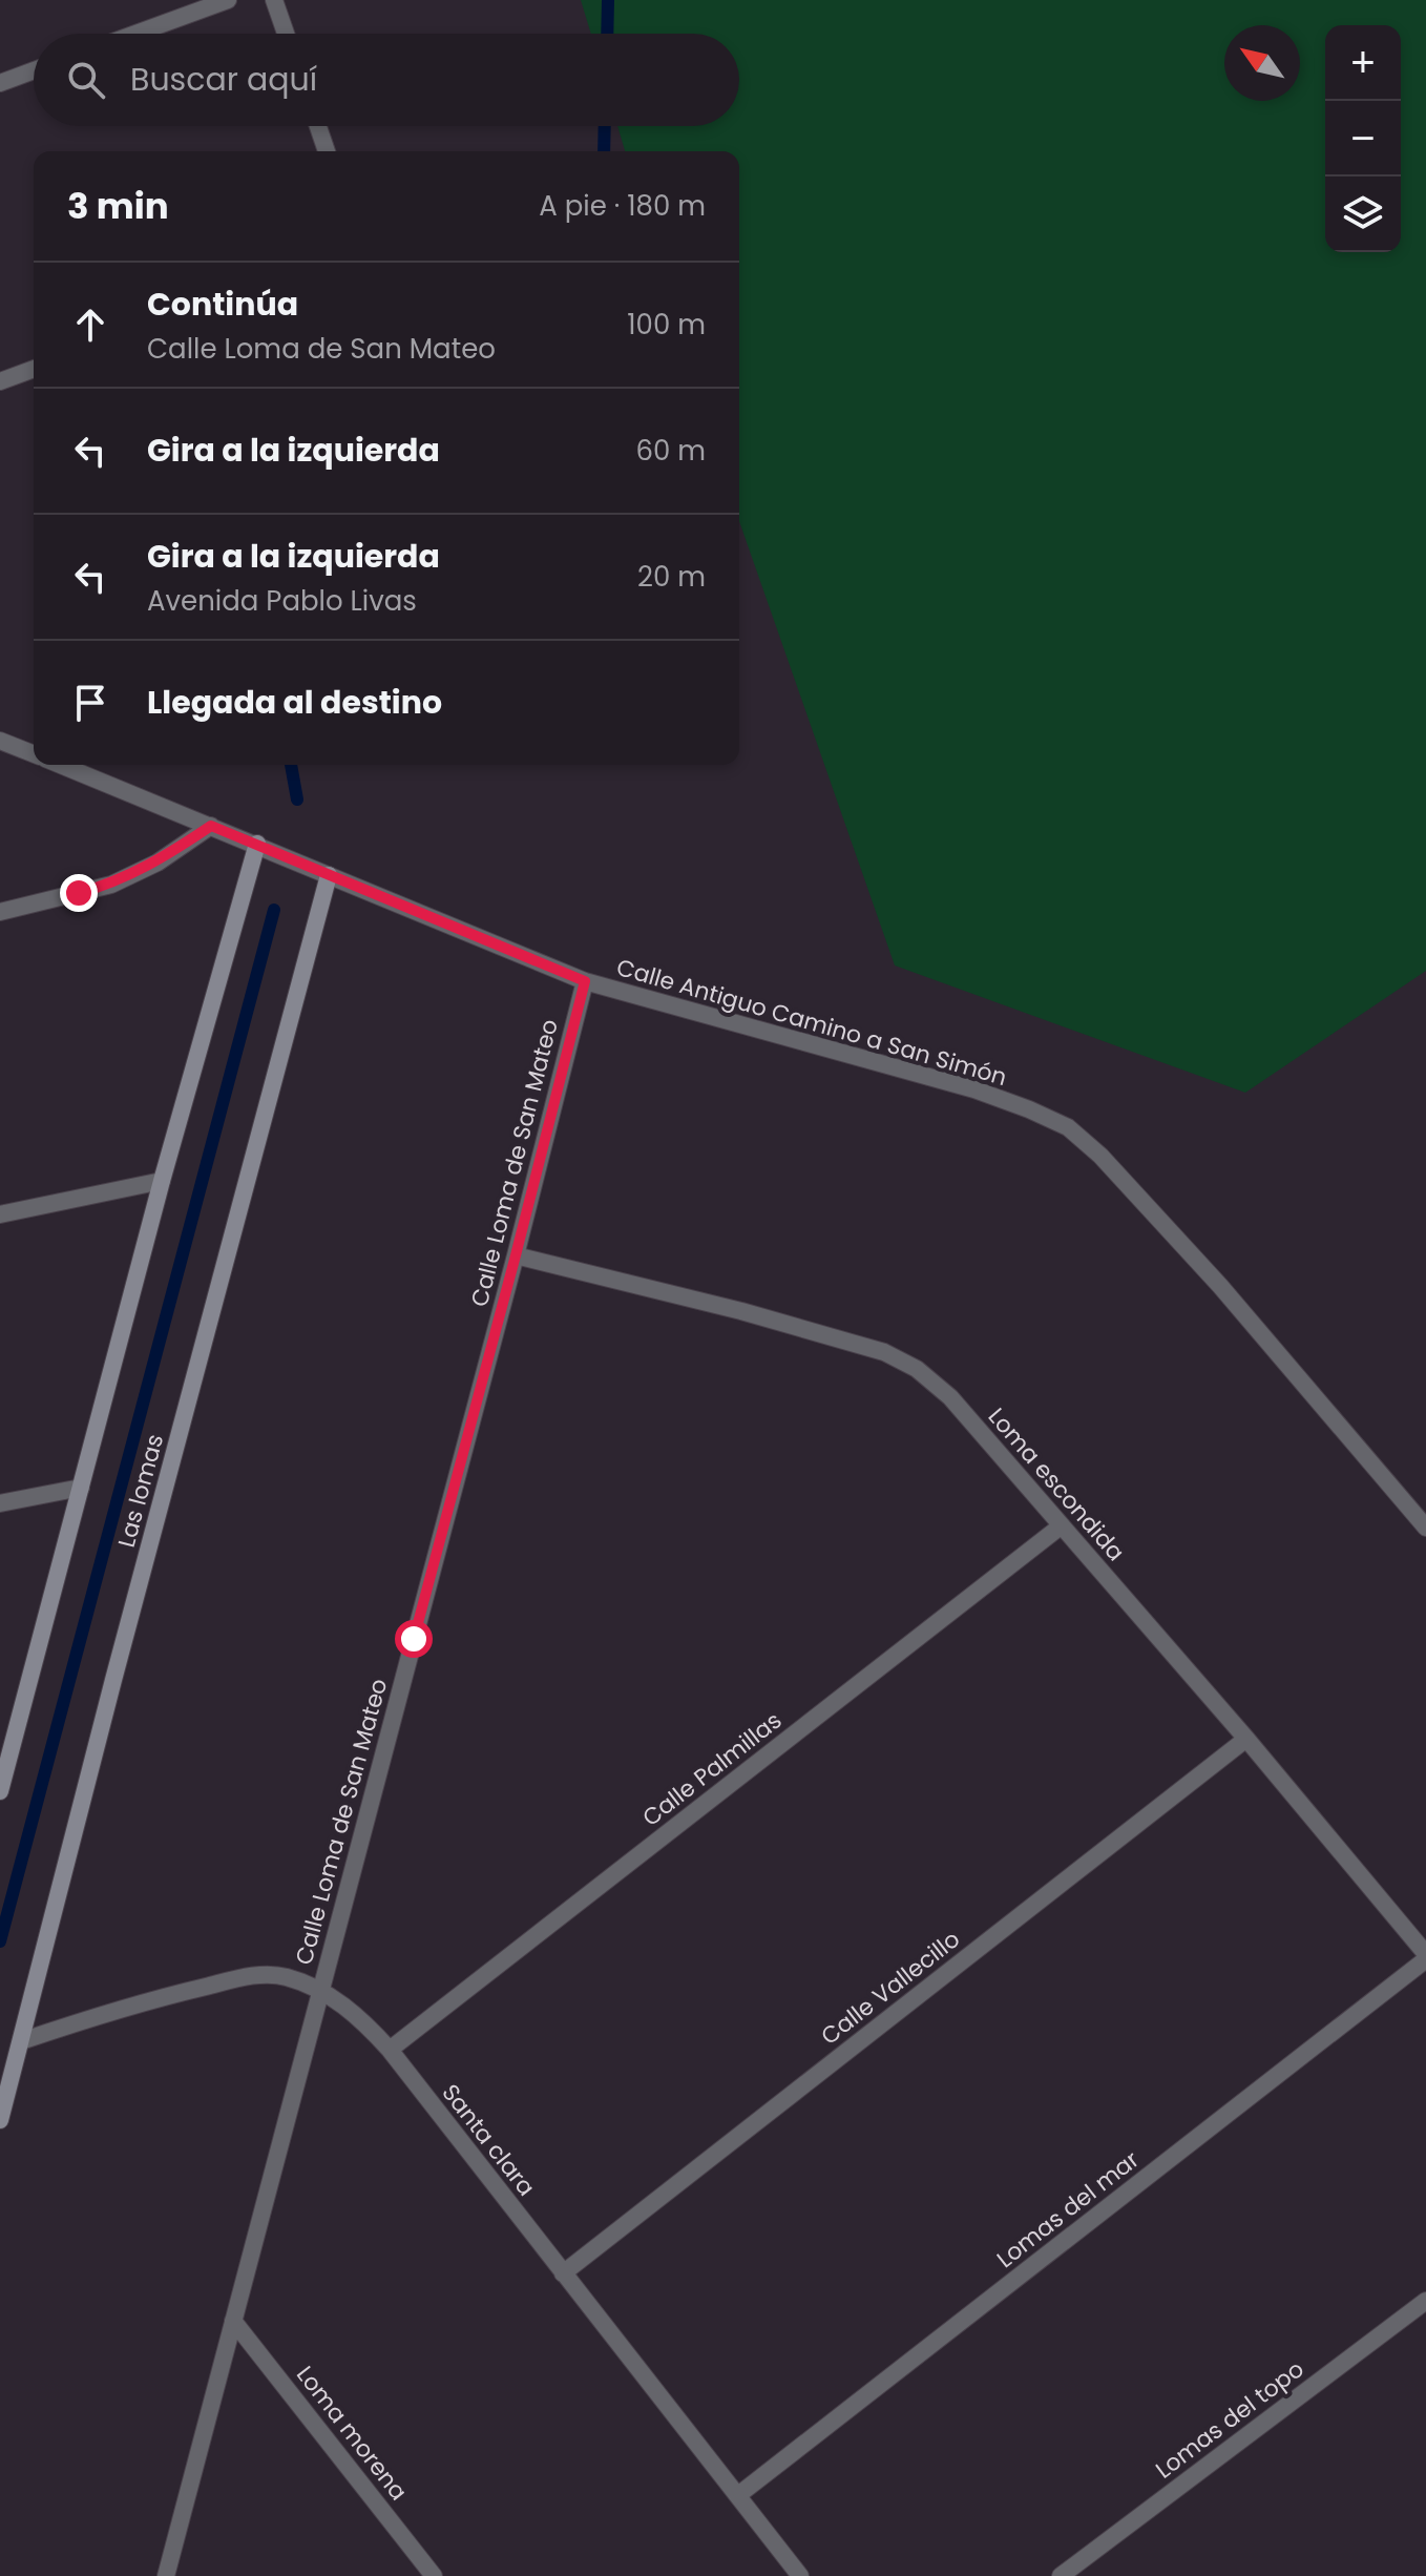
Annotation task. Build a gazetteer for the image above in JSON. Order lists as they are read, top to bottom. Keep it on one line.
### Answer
{"streets":{"street":["Calle Antiguo Camino a San Simón","Calle Loma de San Mateo","Loma escondida","Las lomas","Calle Palmillas","Calle Vallecillo","Santa clara","Lomas del mar","Lomas del topo","Loma morena"]},"crossings":[["Calle Antiguo Camino a San Simón","Calle Loma de San Mateo"],["Calle Antiguo Camino a San Simón","Las lomas"],["Calle Loma de San Mateo","Loma escondida"],["Calle Loma de San Mateo","Santa clara"],["Calle Loma de San Mateo","Loma morena"],["Loma escondida","Calle Palmillas"],["Loma escondida","Calle Vallecillo"],["Loma escondida","Lomas del mar"],["Las lomas","Santa clara"],["Calle Palmillas","Santa clara"],["Calle Vallecillo","Santa clara"],["Santa clara","Lomas del mar"]],"north":"top left","page":{"map_buttons":["+","−"],"search":"Buscar aquí","heading":["3 min","A pie · 180 m"],"list":[["Continúa","Calle Loma de San Mateo","100 m"],["Gira a la izquierda","60 m"],["Gira a la izquierda","Avenida Pablo Livas","20 m"],"Llegada al destino"]}}
